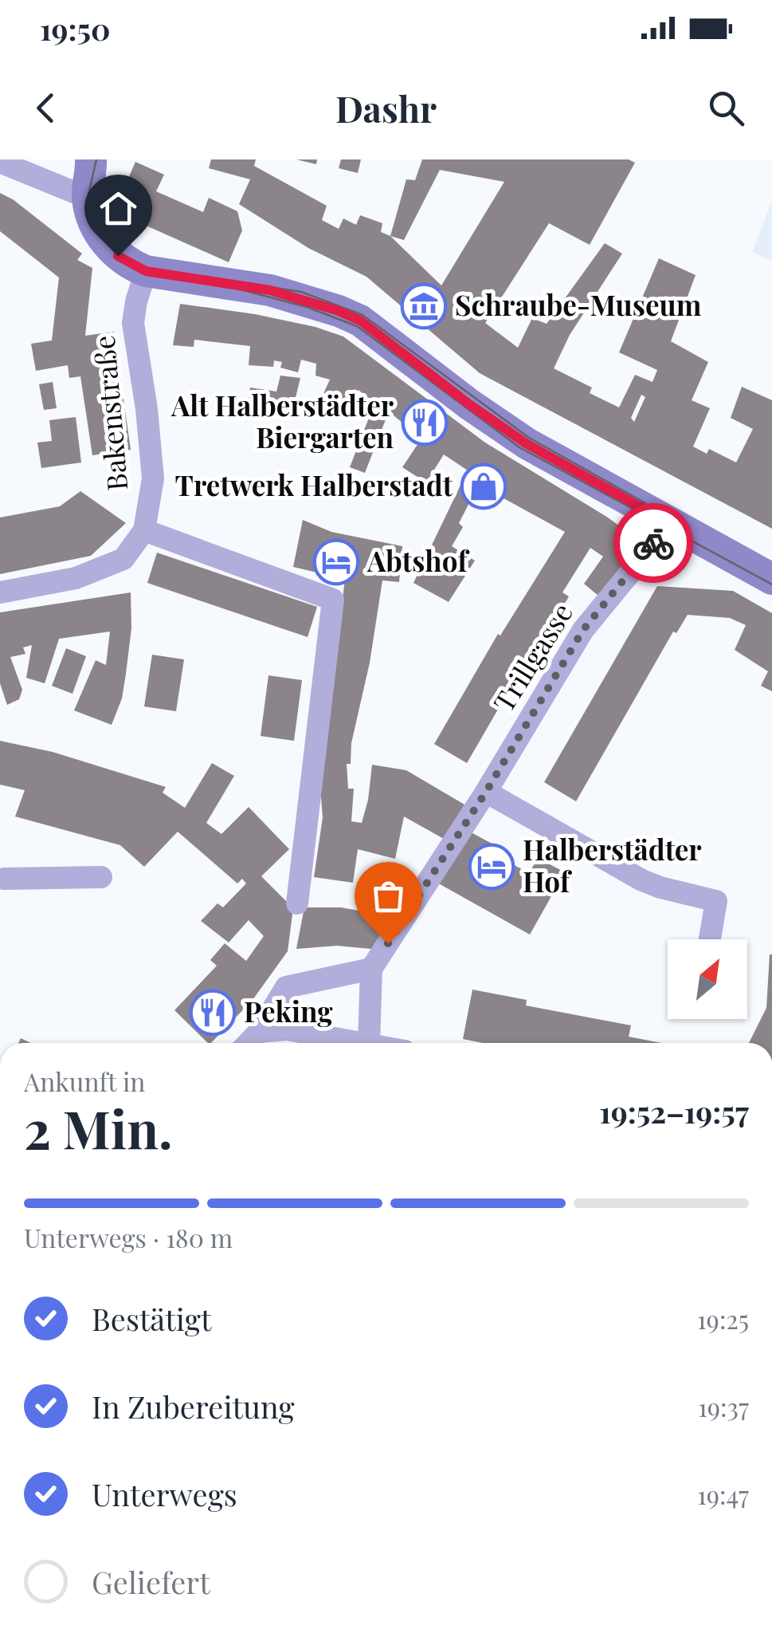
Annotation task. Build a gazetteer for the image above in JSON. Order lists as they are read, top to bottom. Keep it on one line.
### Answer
{"streets":{"street":["Bakenstraße","Trillgasse"]},"places":{"museum":["Schraube-Museum"],"restaurant":["Alt Halberstädter Biergarten","Peking"],"shop":["Tretwerk Halberstadt"],"hotel":["Abtshof","Halberstädter Hof"]},"north":"top right","page":{"status":"19:50","header":"Dashr","heading":["2 Min.","Ankunft in","19:52–19:57"],"bar":"Unterwegs · 180 m","list":[["Bestätigt","19:25"],["In Zubereitung","19:37"],["Unterwegs","19:47"],"Geliefert"]}}
